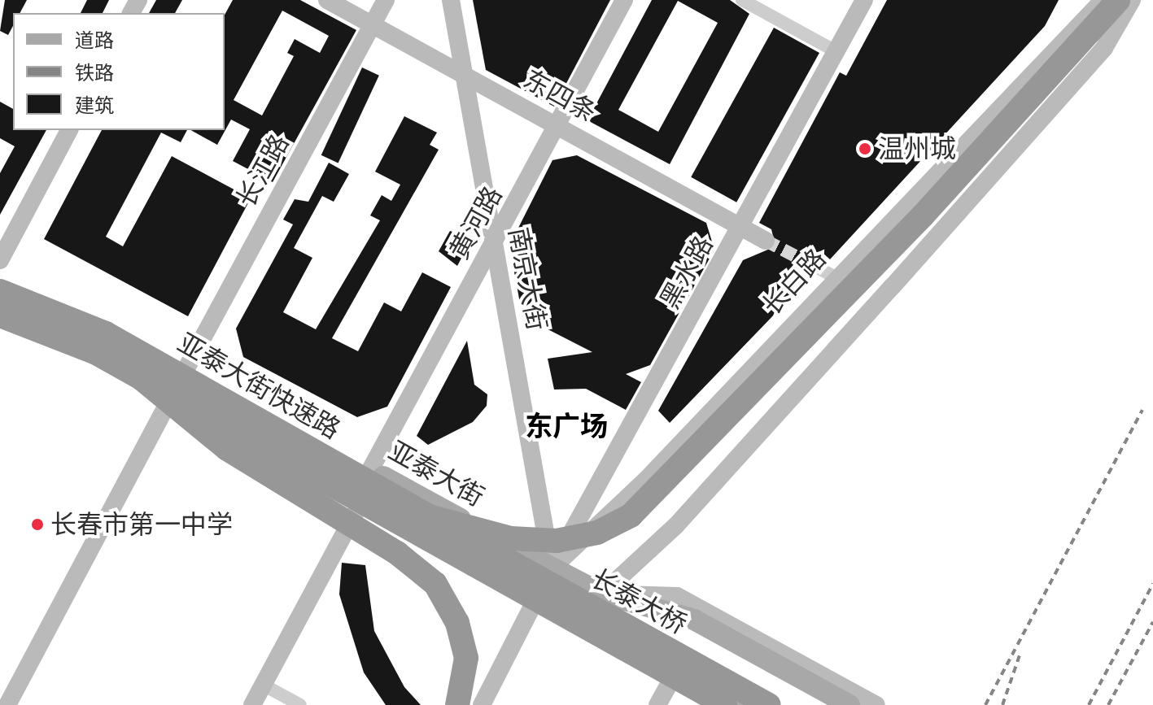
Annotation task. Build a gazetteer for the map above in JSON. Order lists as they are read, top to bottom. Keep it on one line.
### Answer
{"streets":{"highway":["亚泰大街快速路","长泰大桥"],"main road":["亚泰大街"],"street":["东四条","长江路","黄河路","黑水路","南京大街","长白路"]},"crossings":[["东四条","长江路"],["东四条","黄河路"],["东四条","黑水路"],["东四条","南京大街"],["长江路","亚泰大街"],["黄河路","南京大街"],["黄河路","亚泰大街"],["黑水路","南京大街"],["黑水路","长白路"],["黑水路","亚泰大街"],["南京大街","长白路"],["南京大街","亚泰大街"],["长白路","亚泰大街"],["亚泰大街快速路","长泰大桥"]],"districts":["东广场"],"places":["温州城","长春市第一中学"],"legend":["道路","铁路","建筑"]}
